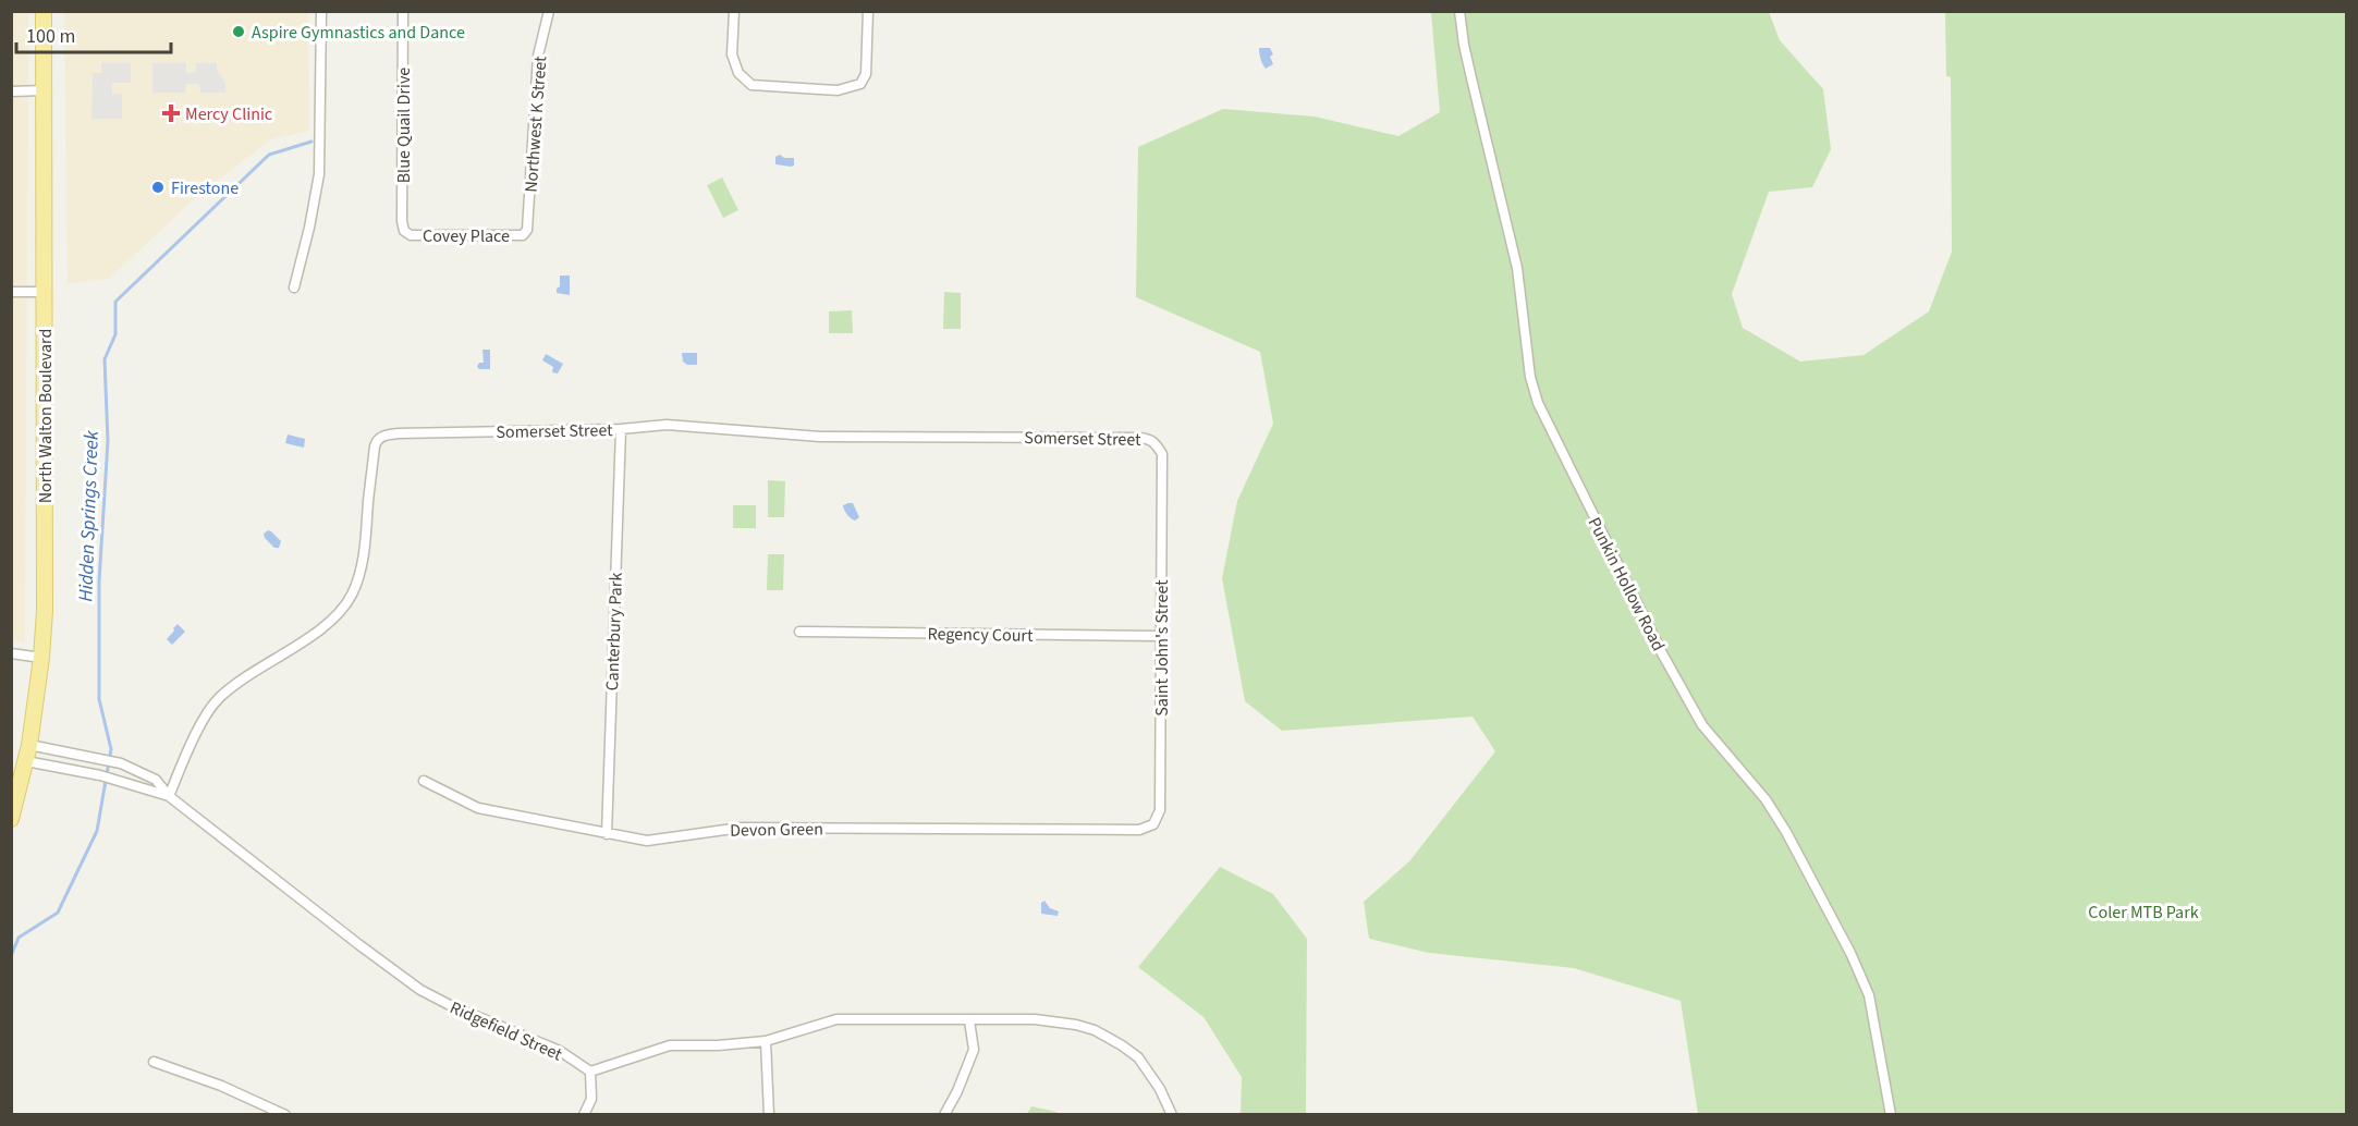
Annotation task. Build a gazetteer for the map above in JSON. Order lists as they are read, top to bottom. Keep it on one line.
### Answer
{"streets":{"main road":["North Walton Boulevard"],"street":["Northwest K Street","Blue Quail Drive","Covey Place","Somerset Street","Punkin Hollow Road","Canterbury Park","Regency Court","Saint John's Street","Devon Green","Ridgefield Street"]},"crossings":[["Northwest K Street","Covey Place"],["Blue Quail Drive","Covey Place"],["North Walton Boulevard","Ridgefield Street"],["Somerset Street","Canterbury Park"],["Somerset Street","Saint John's Street"],["Somerset Street","Ridgefield Street"],["Canterbury Park","Devon Green"],["Regency Court","Saint John's Street"],["Saint John's Street","Devon Green"]],"water":["Hidden Springs Creek"],"parks":["Coler MTB Park"],"places":{"other":["Aspire Gymnastics and Dance","Firestone"],"health":["Mercy Clinic"]},"scale_bar":"100 m"}
